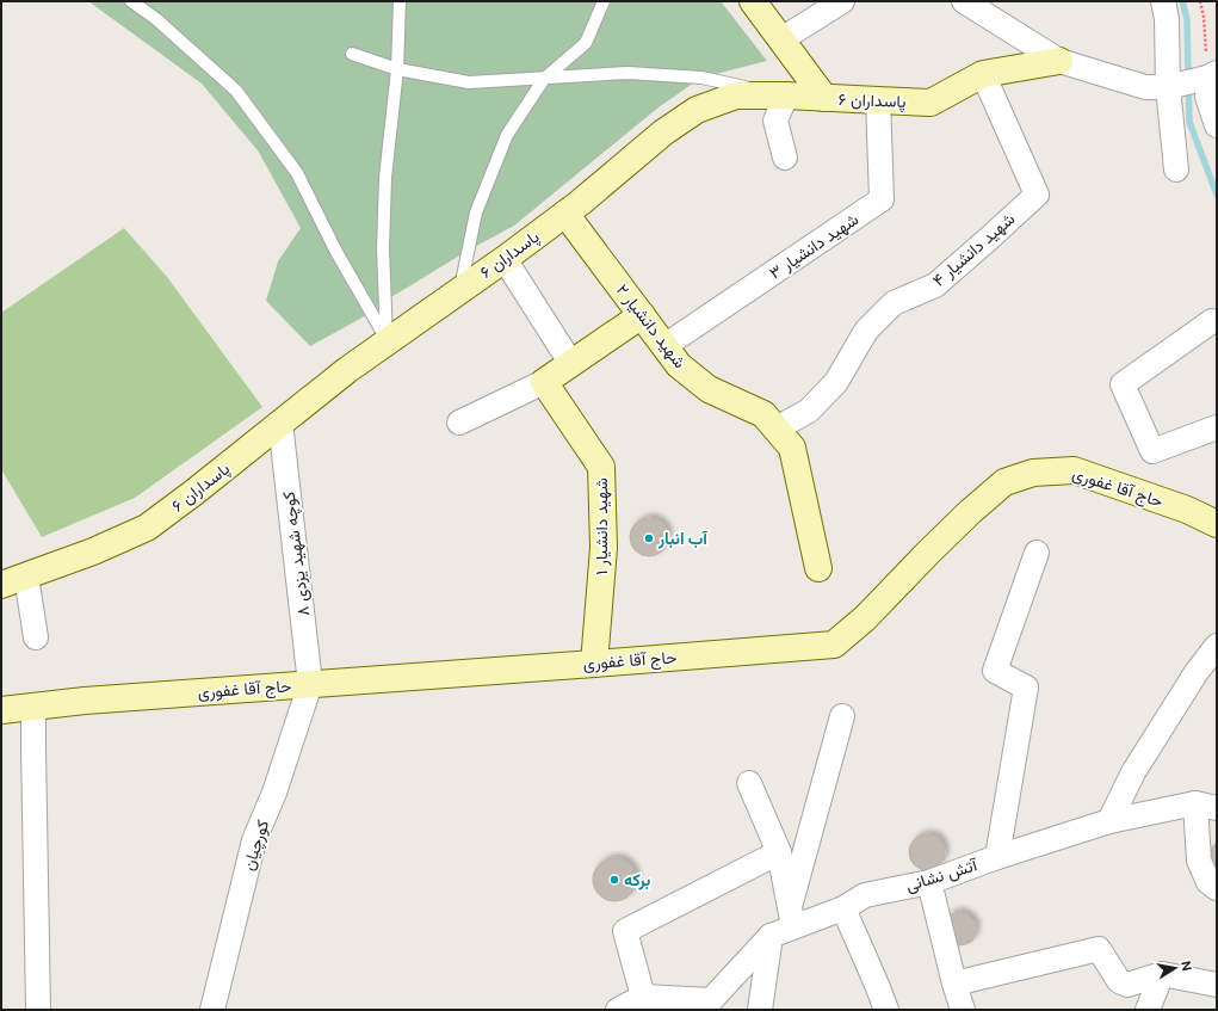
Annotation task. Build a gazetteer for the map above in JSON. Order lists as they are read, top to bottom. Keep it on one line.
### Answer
{"streets":{"street":["پاسداران ۶","شهید دانشیار ۳","شهید دانشیار ۴","شهید دانشیار ۲","حاج آقا غفوری","شهید دانشیار ۱","کوچه شهید یزدی ۸","کورچیان","آتش نشانی"]},"crossings":[["پاسداران ۶","شهید دانشیار ۳"],["پاسداران ۶","شهید دانشیار ۴"],["پاسداران ۶","شهید دانشیار ۲"],["پاسداران ۶","کوچه شهید یزدی ۸"],["شهید دانشیار ۳","شهید دانشیار ۲"],["شهید دانشیار ۴","شهید دانشیار ۲"],["حاج آقا غفوری","شهید دانشیار ۱"],["حاج آقا غفوری","کوچه شهید یزدی ۸"],["حاج آقا غفوری","کورچیان"],["کوچه شهید یزدی ۸","کورچیان"]],"places":["آب انبار","برکه"],"north":"right"}
